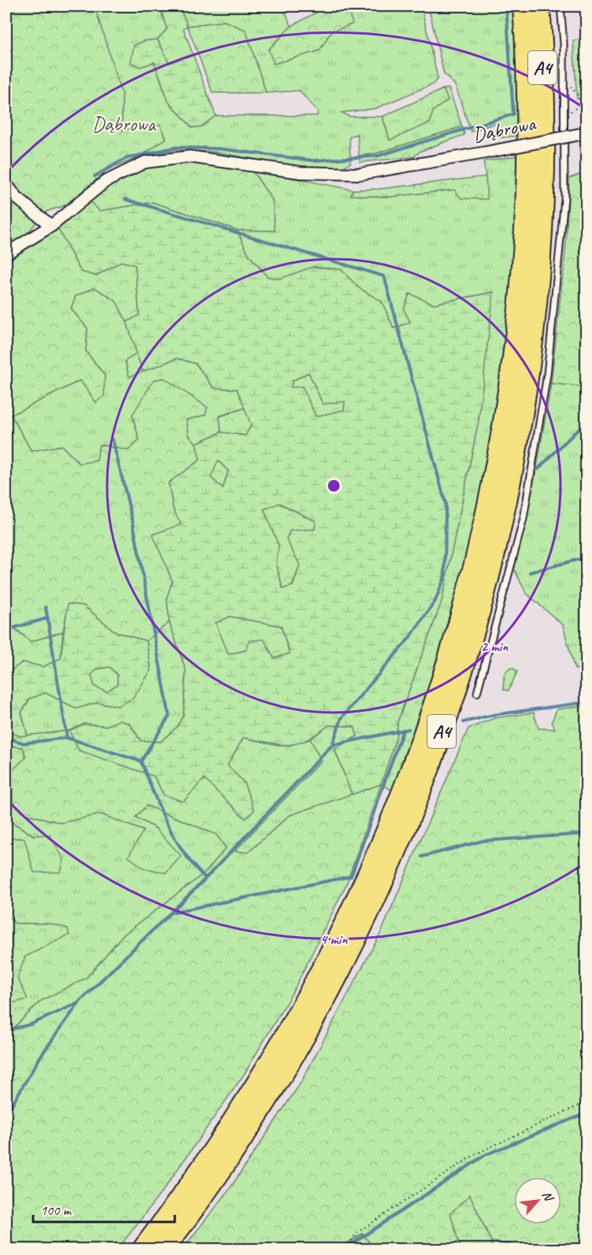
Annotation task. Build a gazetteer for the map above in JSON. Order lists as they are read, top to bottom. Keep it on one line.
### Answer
{"streets":{"highway":["A4"],"street":["Dąbrowa"]},"parks":["Dąbrowa"],"scale_bar":"100 m","north":"top right","rings":["2 min","4 min"]}
